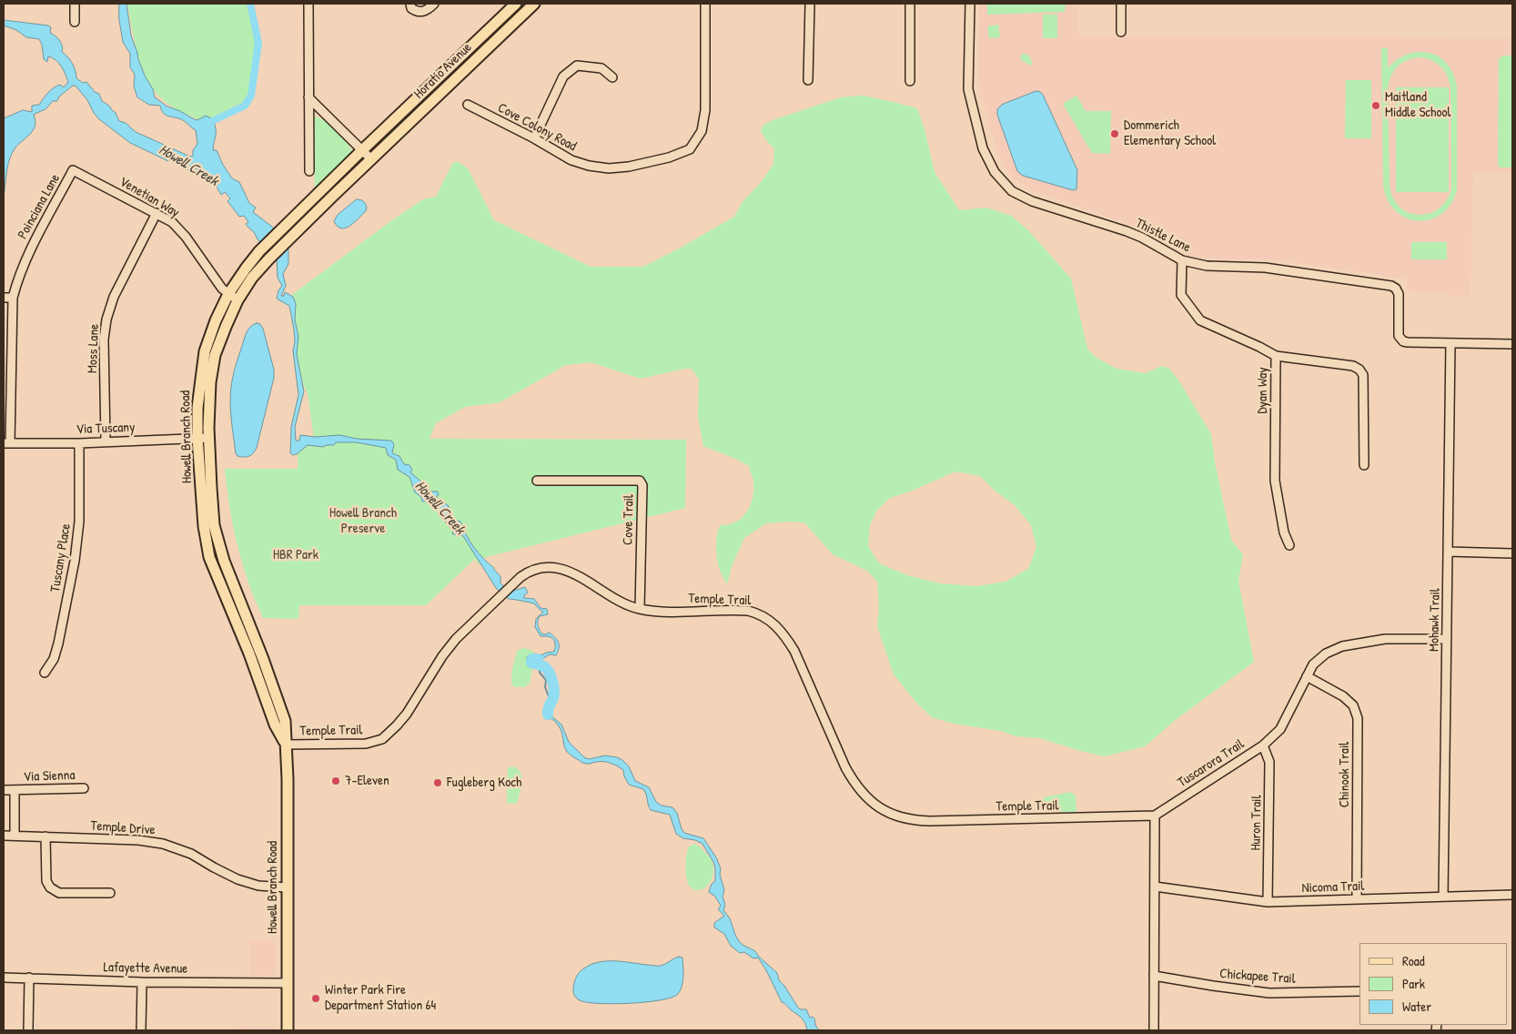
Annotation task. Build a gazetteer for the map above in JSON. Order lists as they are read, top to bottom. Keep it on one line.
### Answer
{"streets":{"main road":["Horatio Avenue","Howell Branch Road"],"street":["Cove Colony Road","Venetian Way","Poinciana Lane","Thistle Lane","Moss Lane","Dyan Way","Via Tuscany","Cove Trail","Tuscany Place","Temple Trail","Mohawk Trail","Tuscarora Trail","Chinook Trail","Via Sienna","Huron Trail","Temple Drive","Nicoma Trail","Lafayette Avenue","Chickapee Trail"]},"crossings":[["Horatio Avenue","Howell Branch Road"],["Venetian Way","Poinciana Lane"],["Venetian Way","Moss Lane"],["Venetian Way","Howell Branch Road"],["Poinciana Lane","Via Tuscany"],["Thistle Lane","Dyan Way"],["Thistle Lane","Mohawk Trail"],["Moss Lane","Via Tuscany"],["Via Tuscany","Howell Branch Road"],["Via Tuscany","Tuscany Place"],["Howell Branch Road","Temple Trail"],["Howell Branch Road","Temple Drive"],["Howell Branch Road","Lafayette Avenue"],["Cove Trail","Temple Trail"],["Temple Trail","Tuscarora Trail"],["Mohawk Trail","Tuscarora Trail"],["Mohawk Trail","Nicoma Trail"],["Tuscarora Trail","Chinook Trail"],["Tuscarora Trail","Huron Trail"],["Chinook Trail","Nicoma Trail"],["Via Sienna","Temple Drive"],["Huron Trail","Nicoma Trail"]],"water":["Howell Creek"],"parks":["Howell Branch Preserve","HBR Park"],"places":["Maitland Middle School","Dommerich Elementary School","7-Eleven","Fugleberg Koch","Winter Park Fire Department Station 64"],"legend":["Road","Park","Water"]}
